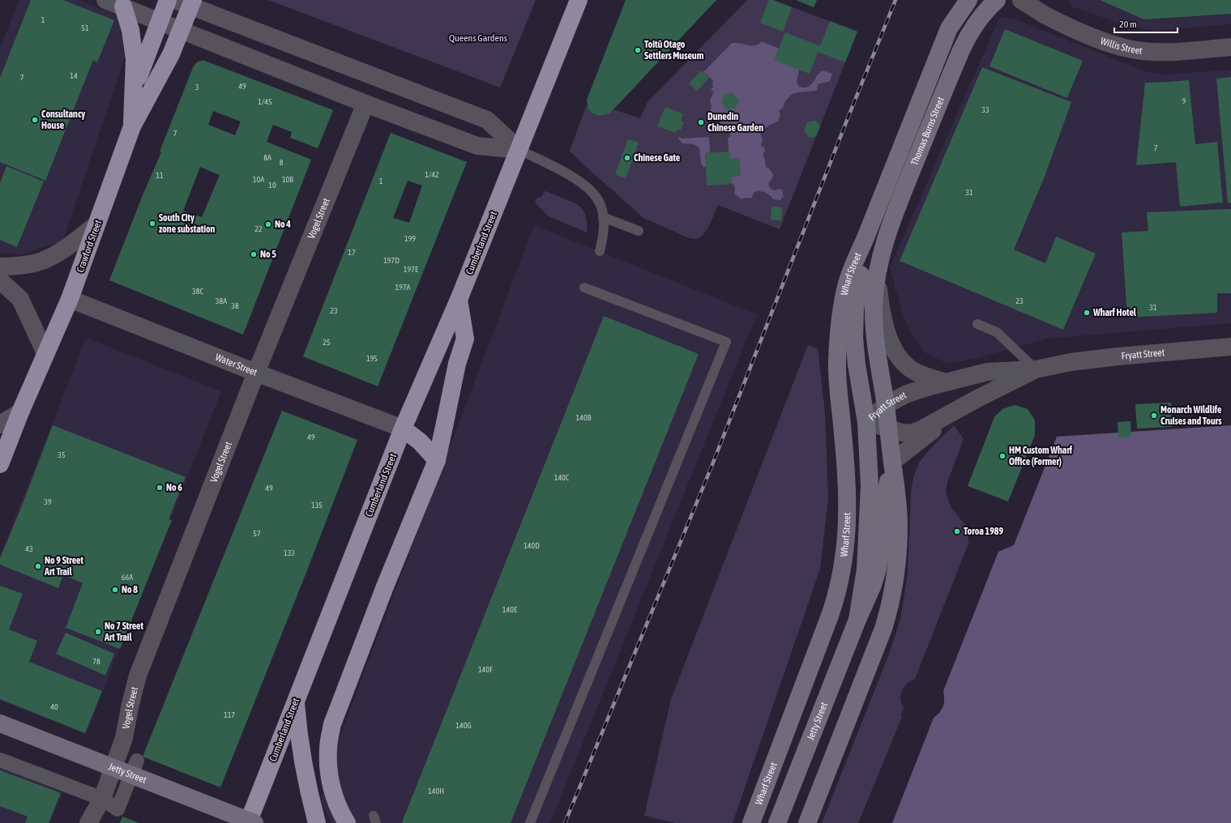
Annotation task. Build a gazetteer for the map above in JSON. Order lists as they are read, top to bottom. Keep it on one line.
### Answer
{"streets":{"highway":["Cumberland Street","Crawford Street"],"main road":["Thomas Burns Street","Wharf Street","Jetty Street"],"street":["Willis Street","Vogel Street","Fryatt Street","Water Street"]},"crossings":[["Thomas Burns Street","Wharf Street"],["Vogel Street","Water Street"],["Cumberland Street","Water Street"],["Crawford Street","Water Street"]],"parks":["Queens Gardens"],"places":["Toitū Otago Settlers Museum","Consultancy House","Dunedin Chinese Garden","Chinese Gate","South City zone substation","No 4","No 5","Wharf Hotel","Monarch Wildlife Cruises and Tours","HM Custom Wharf Office (Former)","No 6","Toroa 1989","No 9 Street Art Trail","No 8","No 7 Street Art Trail"],"house_numbers":["1","51","14","7","49","3","9","1/45","33","7","7","8A","8","1/42","11","10A","10B","1","10","31","22","199","17","197D","197E","197A","38C","38A","23","38","31","23","25","195","140B","49","35","140C","49","39","135","57","140D","43","133","66A","140E","78","140F","40","117","140G","140H"],"scale_bar":"20 m"}
